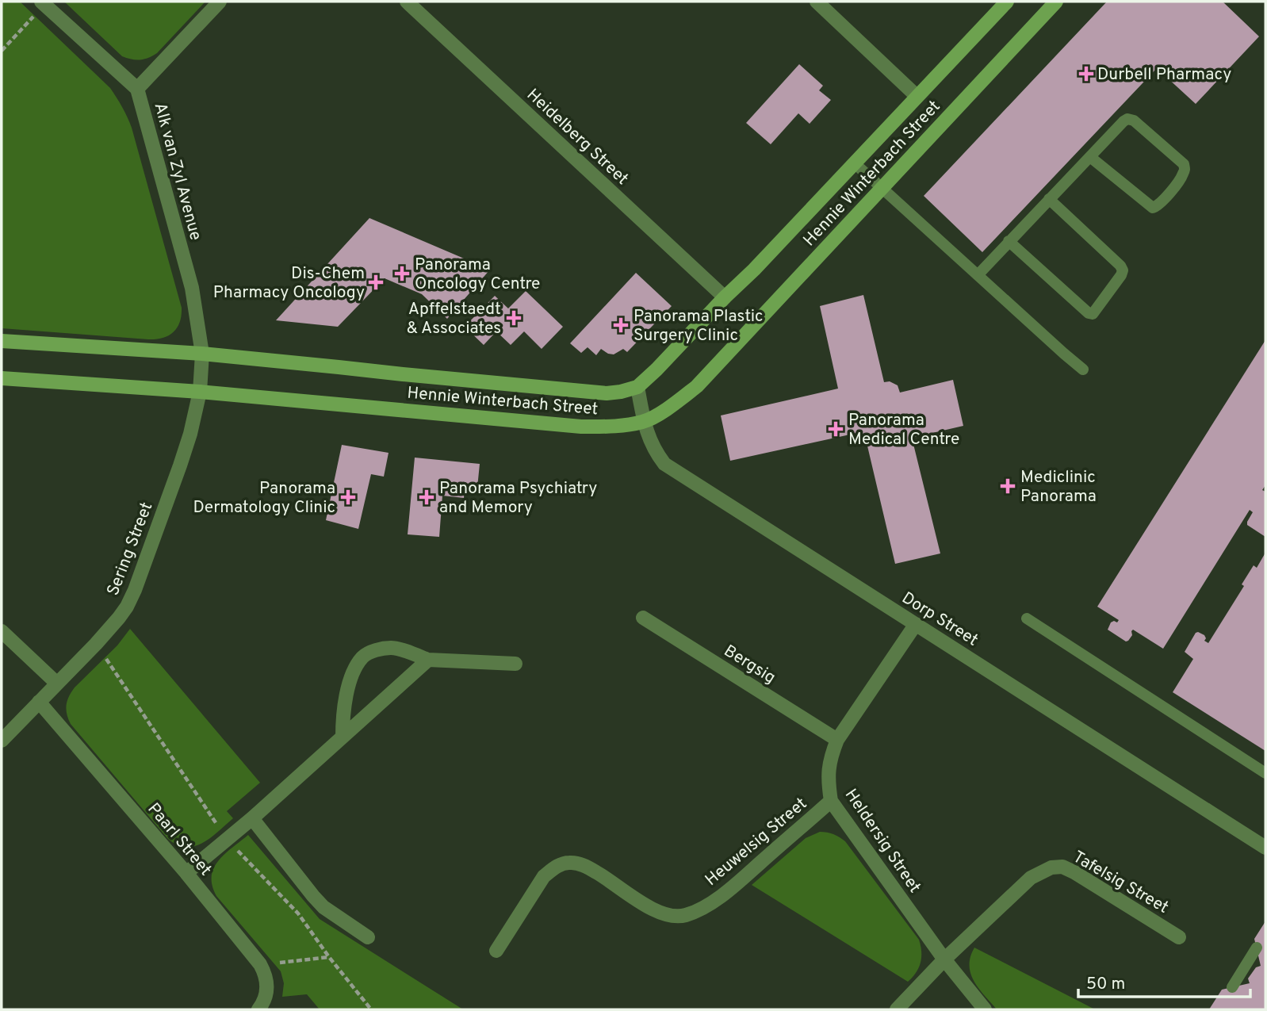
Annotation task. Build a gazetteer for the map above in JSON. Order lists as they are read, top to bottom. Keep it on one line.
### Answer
{"streets":{"street":["Heidelberg Street","Alk van Zyl Avenue","Hennie Winterbach Street","Sering Street","Dorp Street","Bergsig","Paarl Street","Heldersig Street","Heuwelsig Street","Tafelsig Street"]},"crossings":[["Heidelberg Street","Hennie Winterbach Street"],["Alk van Zyl Avenue","Hennie Winterbach Street"],["Alk van Zyl Avenue","Sering Street"],["Hennie Winterbach Street","Sering Street"],["Hennie Winterbach Street","Dorp Street"],["Sering Street","Paarl Street"],["Dorp Street","Heldersig Street"],["Bergsig","Heldersig Street"],["Heldersig Street","Heuwelsig Street"],["Heldersig Street","Tafelsig Street"]],"places":{"health":["Durbell Pharmacy","Panorama Oncology Centre","Dis-Chem Pharmacy Oncology","Apffelstaedt & Associates","Panorama Plastic Surgery Clinic","Panorama Medical Centre","Mediclinic Panorama","Panorama Dermatology Clinic","Panorama Psychiatry and Memory"]},"scale_bar":"50 m"}
